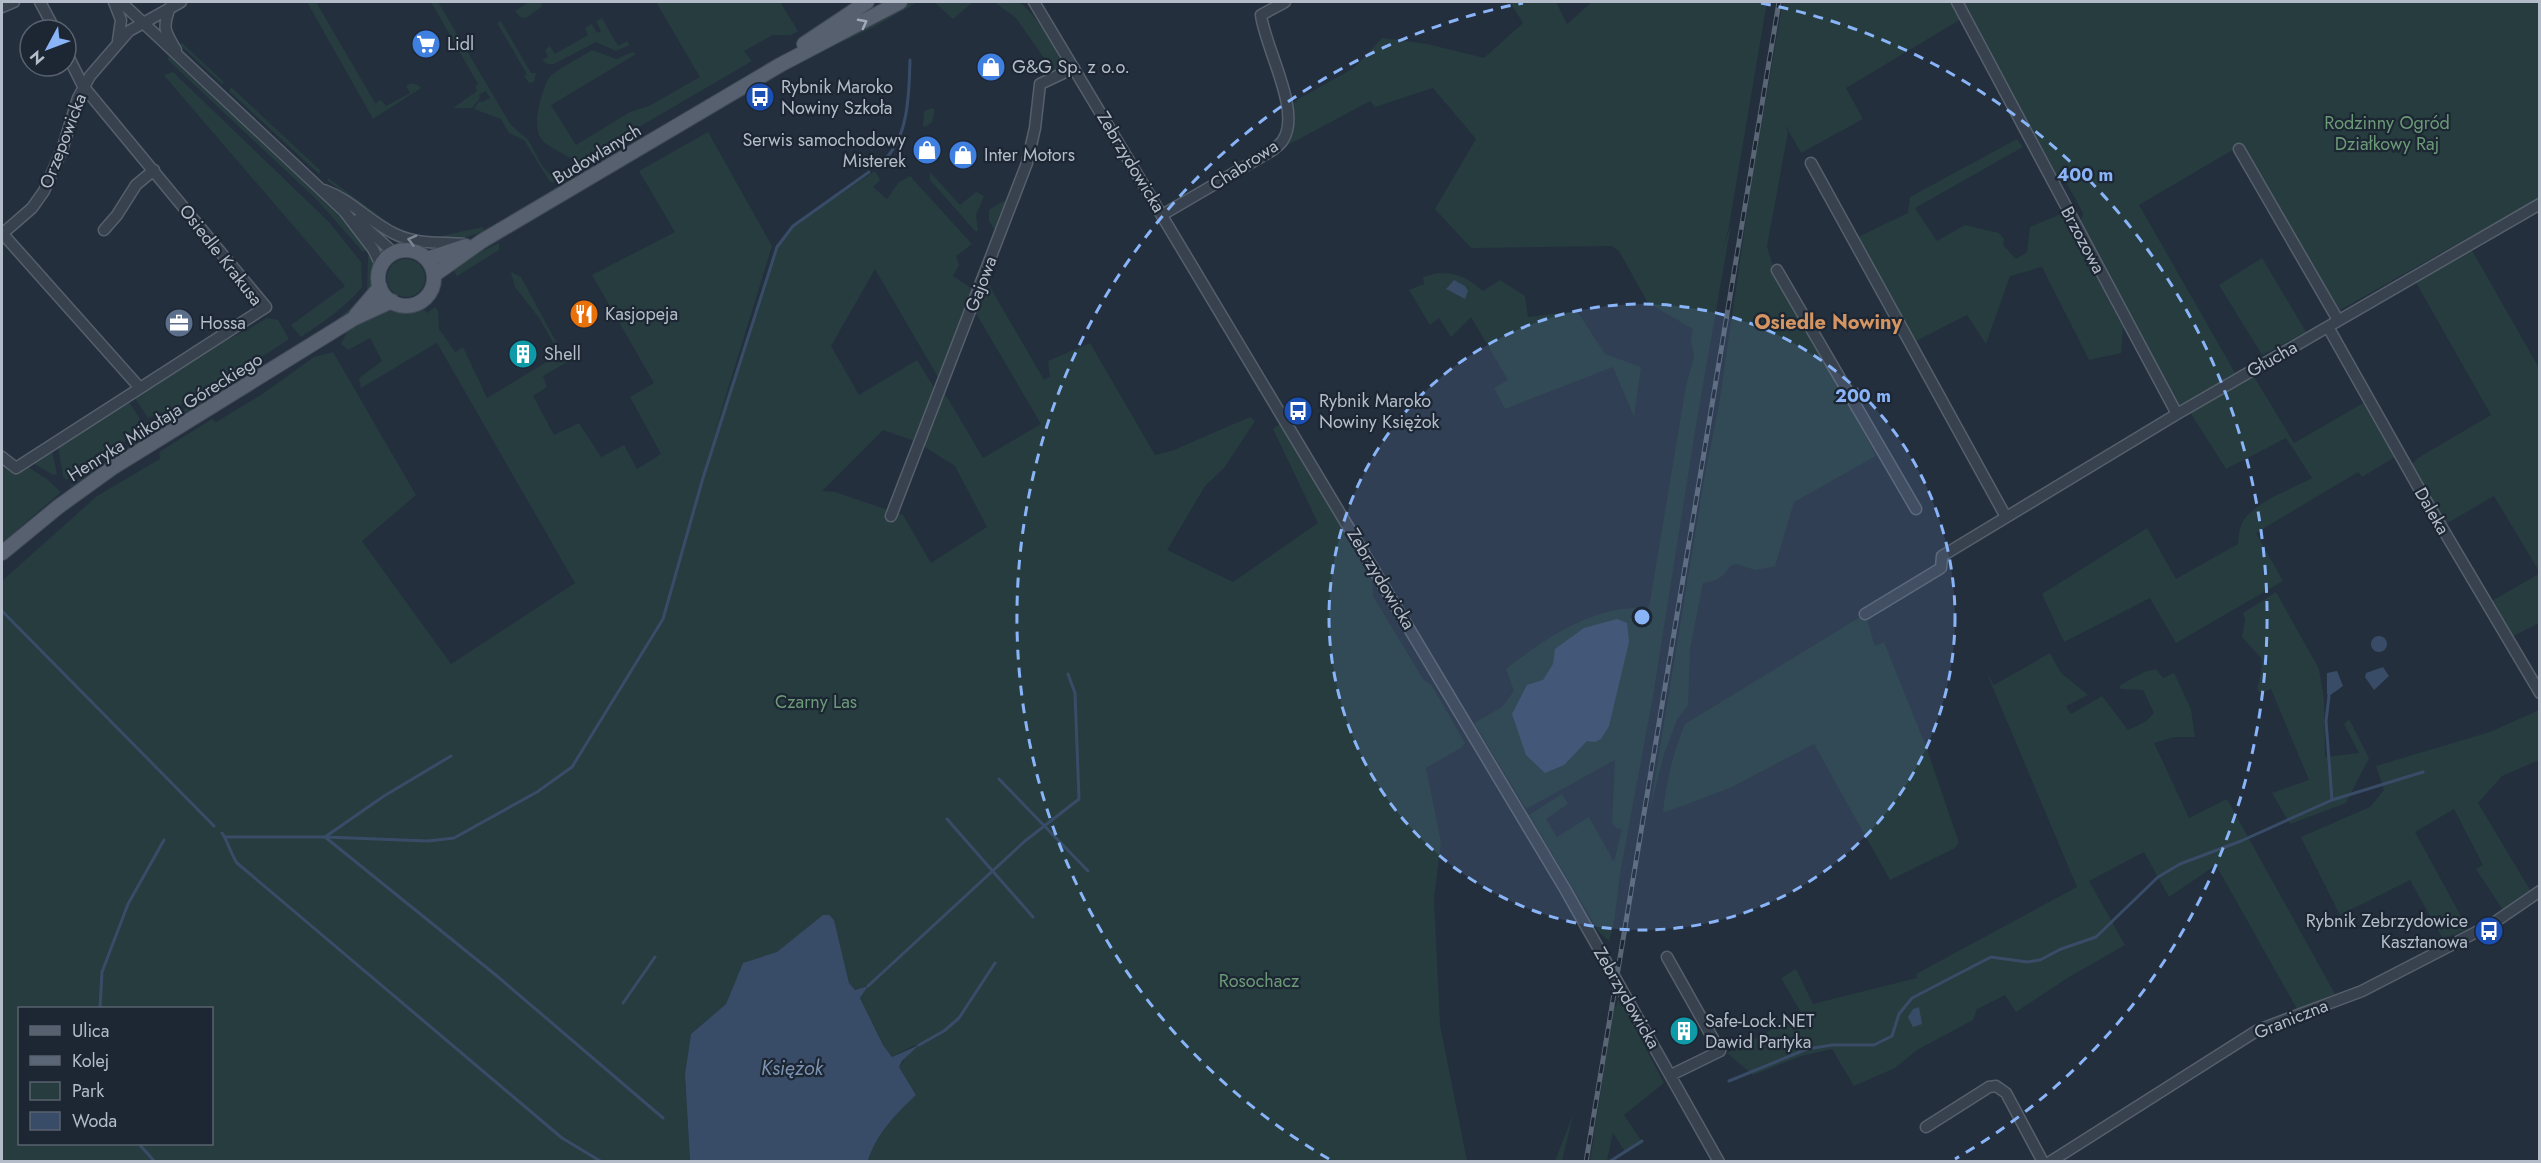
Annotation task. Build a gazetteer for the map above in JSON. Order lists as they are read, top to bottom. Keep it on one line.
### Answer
{"streets":{"main road":["Budowlanych","Henryka Mikołaja Góreckiego"],"street":["Orzepowicka","Zebrzydowicka","Chabrowa","Brzozowa","Osiedle Krakusa","Gajowa","Głucha","Daleka","Graniczna"]},"crossings":[["Orzepowicka","Osiedle Krakusa"],["Budowlanych","Henryka Mikołaja Góreckiego"],["Zebrzydowicka","Chabrowa"],["Zebrzydowicka","Gajowa"],["Brzozowa","Głucha"],["Głucha","Daleka"]],"districts":["Osiedle Nowiny"],"water":["Księżok"],"parks":["Rodzinny Ogród Działkowy Raj","Czarny Las","Rosochacz"],"places":{"supermarket":["Lidl"],"shop":["G&G Sp. z o.o.","Serwis samochodowy Misterek","Inter Motors"],"bus stop":["Rybnik Maroko Nowiny Szkoła","Rybnik Maroko Nowiny Księżok","Rybnik Zebrzydowice Kasztanowa"],"restaurant":["Kasjopeja"],"office":["Hossa"],"building":["Shell","Safe-Lock.NET Dawid Partyka"]},"legend":["Ulica","Kolej","Park","Woda"],"north":"bottom left","rings":["400 m","200 m"]}
